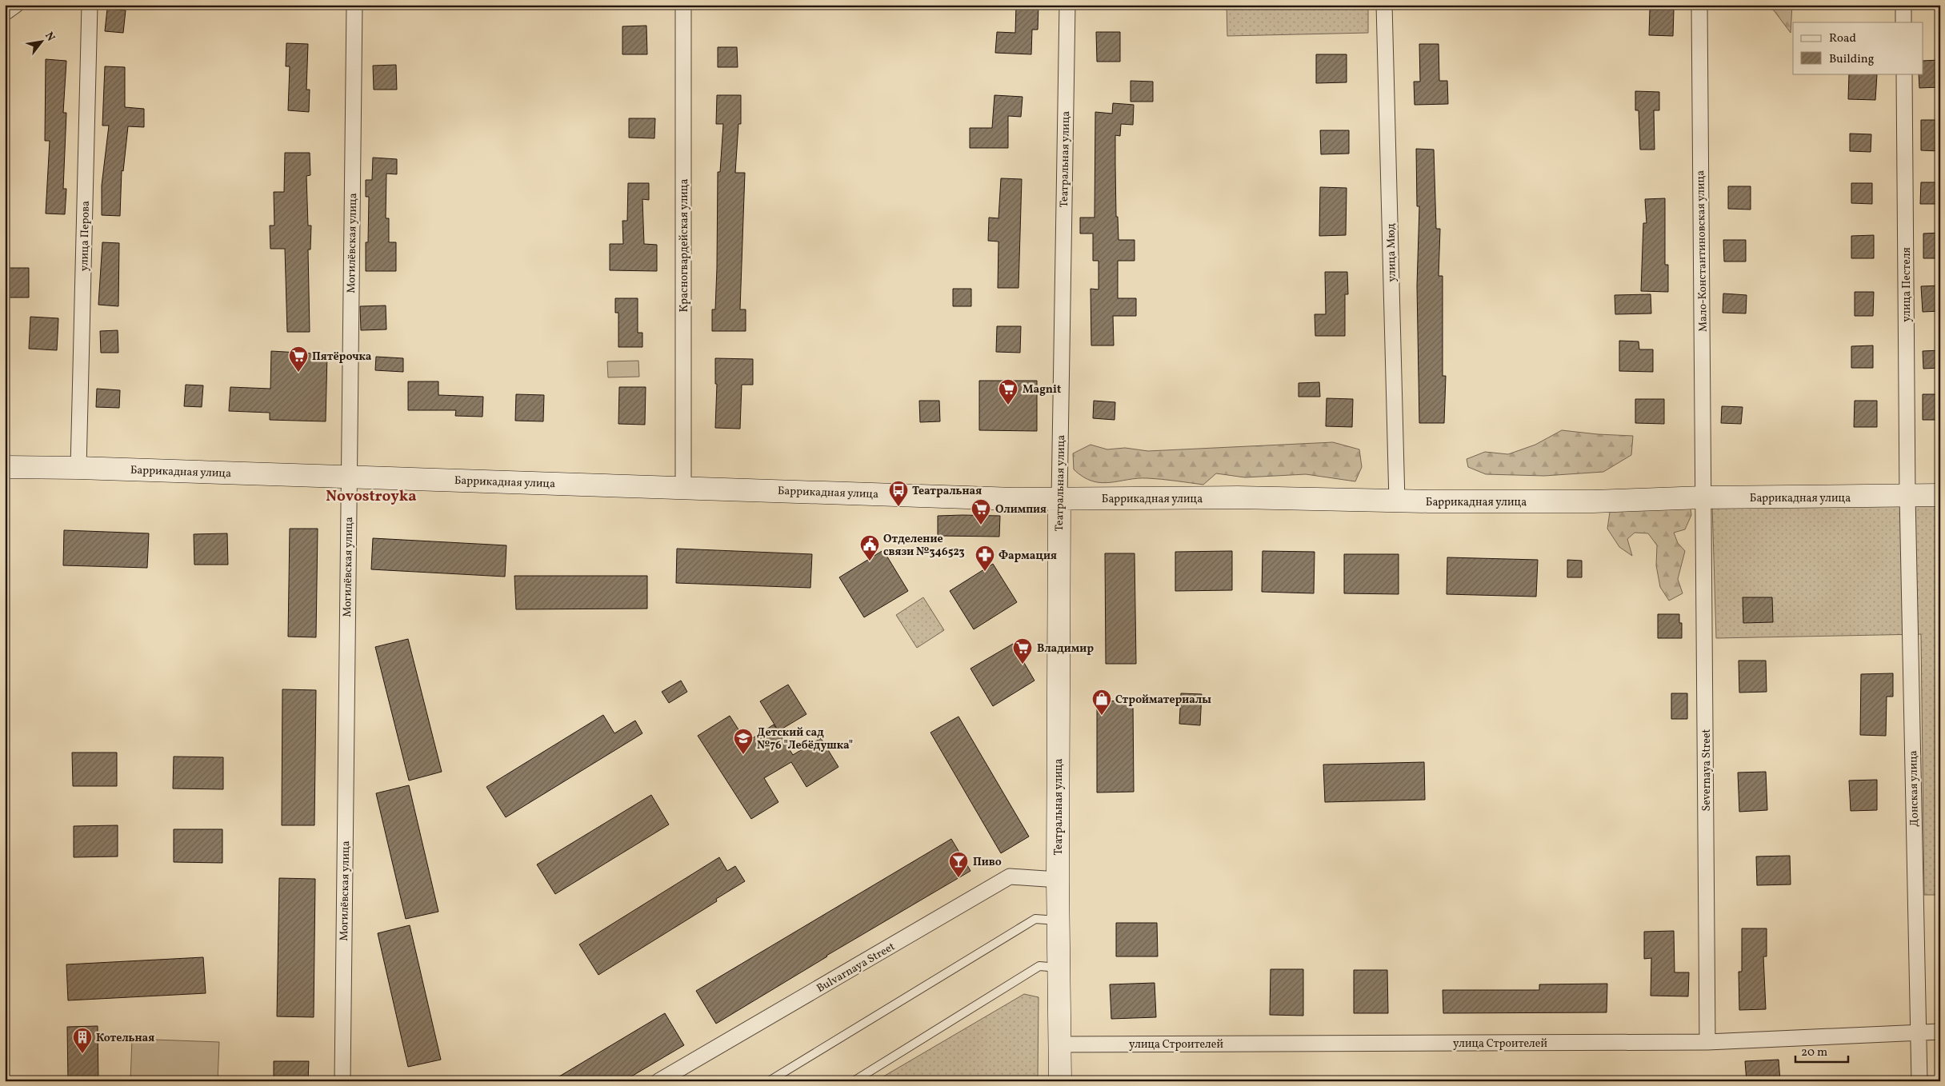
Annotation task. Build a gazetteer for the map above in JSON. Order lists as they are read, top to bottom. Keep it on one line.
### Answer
{"streets":{"main road":["Театральная улица","Баррикадная улица"],"street":["улица Перова","Могилёвская улица","Красногвардейская улица","Мало-Константиновская улица","улица Мюд","улица Пестеля","Severnaya Street","Донская улица","Bulvarnaya Street","улица Строителей"]},"crossings":[["Театральная улица","Баррикадная улица"],["Театральная улица","Bulvarnaya Street"],["Театральная улица","улица Строителей"],["улица Перова","Баррикадная улица"],["Могилёвская улица","Баррикадная улица"],["Красногвардейская улица","Баррикадная улица"],["Мало-Константиновская улица","Баррикадная улица"],["Мало-Константиновская улица","Severnaya Street"],["улица Мюд","Баррикадная улица"],["улица Пестеля","Баррикадная улица"],["улица Пестеля","Донская улица"],["Баррикадная улица","Severnaya Street"],["Баррикадная улица","Донская улица"],["Severnaya Street","улица Строителей"],["Донская улица","улица Строителей"]],"districts":["Novostroyka"],"places":{"supermarket":["Пятёрочка","Magnit","Олимпия","Владимир"],"bus stop":["Театральная"],"public building":["Отделение связи №346523"],"pharmacy":["Фармация"],"shop":["Стройматериалы"],"school or university":["Детский сад №76 \"Лебёдушка\""],"bar":["Пиво"],"building":["Котельная"]},"legend":["Road","Building"],"scale_bar":"20 m","north":"top right"}
